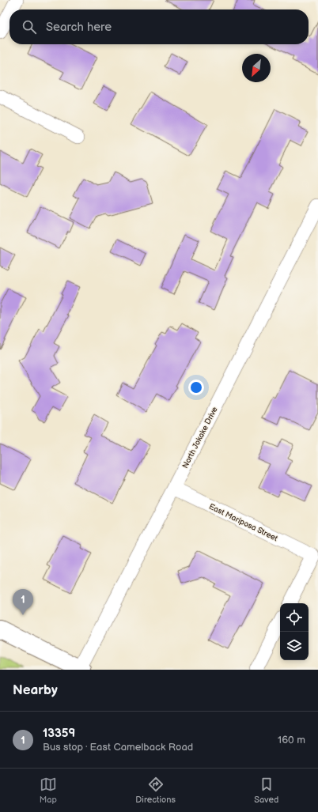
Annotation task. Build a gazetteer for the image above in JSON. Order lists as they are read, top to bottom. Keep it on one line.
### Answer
{"streets":{"street":["North Jokake Drive","East Mariposa Street"]},"crossings":[["North Jokake Drive","East Mariposa Street"]],"north":"bottom left","page":{"search":"Search here","pins":"1","heading":"Nearby","list":[{"mark":"1","name":"13359","note":"Bus stop · East Camelback Road","value":"160 m"}],"nav":["Map","Directions","Saved"]}}
